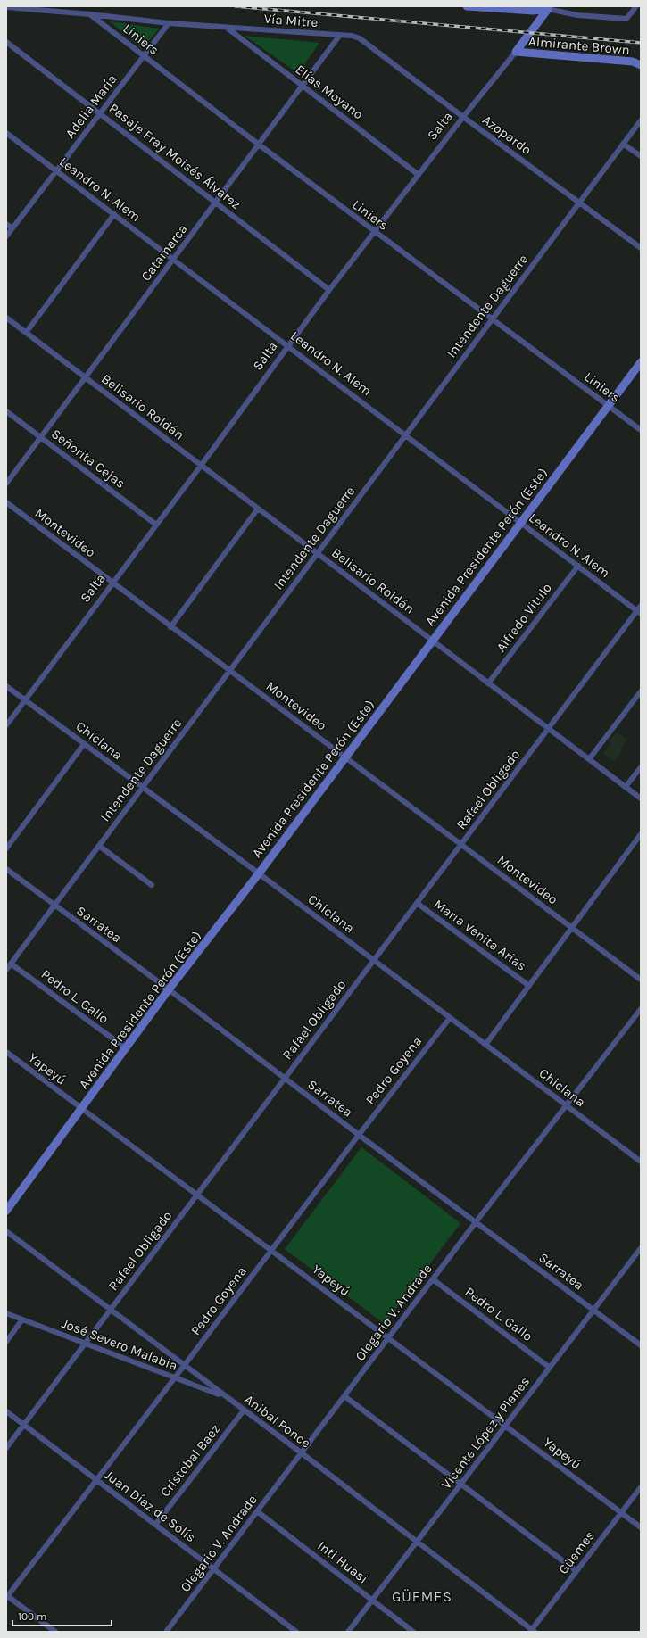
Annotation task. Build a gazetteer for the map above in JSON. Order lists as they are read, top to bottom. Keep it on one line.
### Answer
{"streets":{"main road":["Almirante Brown","Salta","Avenida Presidente Perón (Este)"],"street":["Vía Mitre","Liniers","Elías Moyano","Adelia María","Azopardo","Pasaje Fray Moisés Álvarez","Leandro N. Alem","Catamarca","Intendente Daguerre","Belisario Roldán","Señorita Cejas","Montevideo","Alfredo Vitulo","Chiclana","Rafael Obligado","Sarratea","Maria Venita Arias","Pedro L. Gallo","Yapeyú","Pedro Goyena","Olegario V. Andrade","José Severo Malabia","Anibal Ponce","Vicente López y Planes","Cristobal Baez","Juan Díaz de Solís","Güemes","Inti Huasi"]},"crossings":[["Vía Mitre","Liniers"],["Vía Mitre","Elías Moyano"],["Vía Mitre","Adelia María"],["Vía Mitre","Azopardo"],["Vía Mitre","Catamarca"],["Liniers","Adelia María"],["Liniers","Salta"],["Liniers","Catamarca"],["Liniers","Intendente Daguerre"],["Liniers","Avenida Presidente Perón (Este)"],["Almirante Brown","Salta"],["Elías Moyano","Salta"],["Elías Moyano","Catamarca"],["Adelia María","Pasaje Fray Moisés Álvarez"],["Adelia María","Leandro N. Alem"],["Salta","Azopardo"],["Salta","Pasaje Fray Moisés Álvarez"],["Salta","Leandro N. Alem"],["Salta","Belisario Roldán"],["Salta","Señorita Cejas"],["Salta","Montevideo"],["Salta","Chiclana"],["Azopardo","Intendente Daguerre"],["Pasaje Fray Moisés Álvarez","Catamarca"],["Leandro N. Alem","Catamarca"],["Leandro N. Alem","Intendente Daguerre"],["Leandro N. Alem","Avenida Presidente Perón (Este)"],["Leandro N. Alem","Alfredo Vitulo"],["Leandro N. Alem","Rafael Obligado"],["Catamarca","Belisario Roldán"],["Catamarca","Señorita Cejas"],["Intendente Daguerre","Belisario Roldán"],["Intendente Daguerre","Montevideo"],["Intendente Daguerre","Chiclana"],["Intendente Daguerre","Sarratea"],["Intendente Daguerre","Pedro L. Gallo"],["Belisario Roldán","Avenida Presidente Perón (Este)"],["Belisario Roldán","Alfredo Vitulo"],["Belisario Roldán","Rafael Obligado"],["Montevideo","Avenida Presidente Perón (Este)"],["Montevideo","Rafael Obligado"],["Avenida Presidente Perón (Este)","Chiclana"],["Avenida Presidente Perón (Este)","Sarratea"],["Avenida Presidente Perón (Este)","Pedro L. Gallo"],["Avenida Presidente Perón (Este)","Yapeyú"],["Chiclana","Rafael Obligado"],["Chiclana","Pedro Goyena"],["Chiclana","Olegario V. Andrade"],["Rafael Obligado","Sarratea"],["Rafael Obligado","Maria Venita Arias"],["Rafael Obligado","Yapeyú"],["Rafael Obligado","José Severo Malabia"],["Rafael Obligado","Anibal Ponce"],["Rafael Obligado","Juan Díaz de Solís"],["Sarratea","Pedro Goyena"],["Sarratea","Olegario V. Andrade"],["Sarratea","Vicente López y Planes"],["Pedro L. Gallo","Olegario V. Andrade"],["Pedro L. Gallo","Vicente López y Planes"],["Yapeyú","Pedro Goyena"],["Yapeyú","Olegario V. Andrade"],["Yapeyú","Vicente López y Planes"],["Yapeyú","Güemes"],["Pedro Goyena","José Severo Malabia"],["Pedro Goyena","Anibal Ponce"],["Pedro Goyena","Juan Díaz de Solís"],["Olegario V. Andrade","Anibal Ponce"],["Olegario V. Andrade","Juan Díaz de Solís"],["Olegario V. Andrade","Inti Huasi"],["José Severo Malabia","Anibal Ponce"],["Anibal Ponce","Vicente López y Planes"],["Anibal Ponce","Cristobal Baez"],["Anibal Ponce","Güemes"],["Vicente López y Planes","Inti Huasi"],["Cristobal Baez","Juan Díaz de Solís"]],"districts":["GÜEMES"],"scale_bar":"100 m"}
